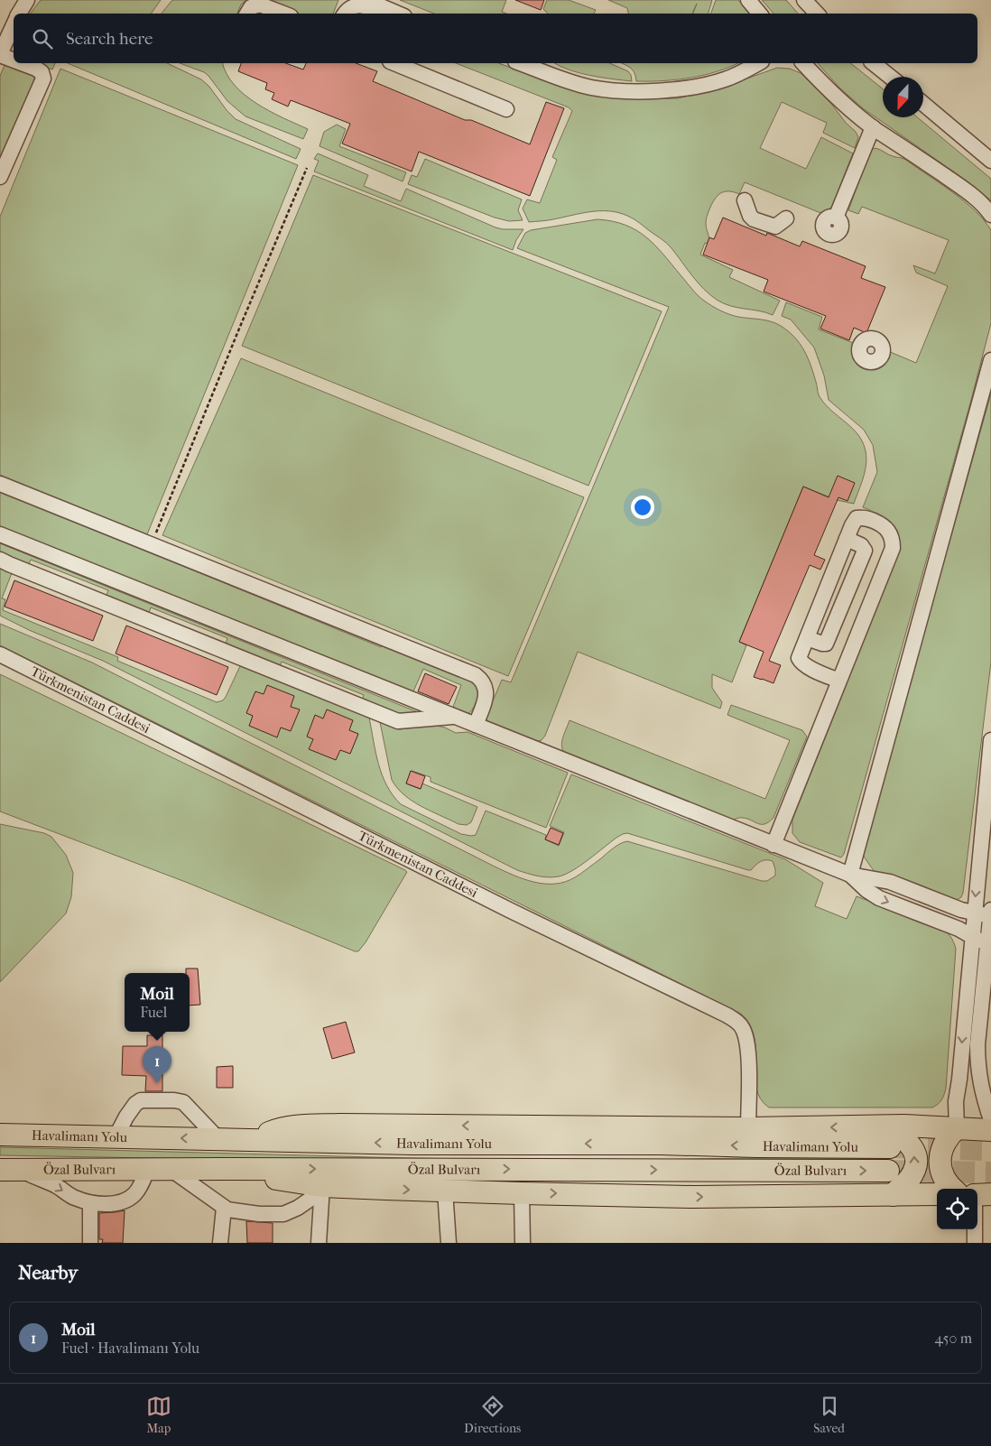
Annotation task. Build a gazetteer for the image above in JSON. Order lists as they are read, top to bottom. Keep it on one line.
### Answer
{"streets":{"highway":["Havalimanı Yolu","Özal Bulvarı"],"street":["Türkmenistan Caddesi"]},"north":"bottom","page":{"search":"Search here","popup":["Moil","Fuel"],"pins":"1","heading":"Nearby","list":[{"mark":"1","name":"Moil","note":"Fuel · Havalimanı Yolu","value":"450 m"}],"nav":["Map","Directions","Saved"]}}
